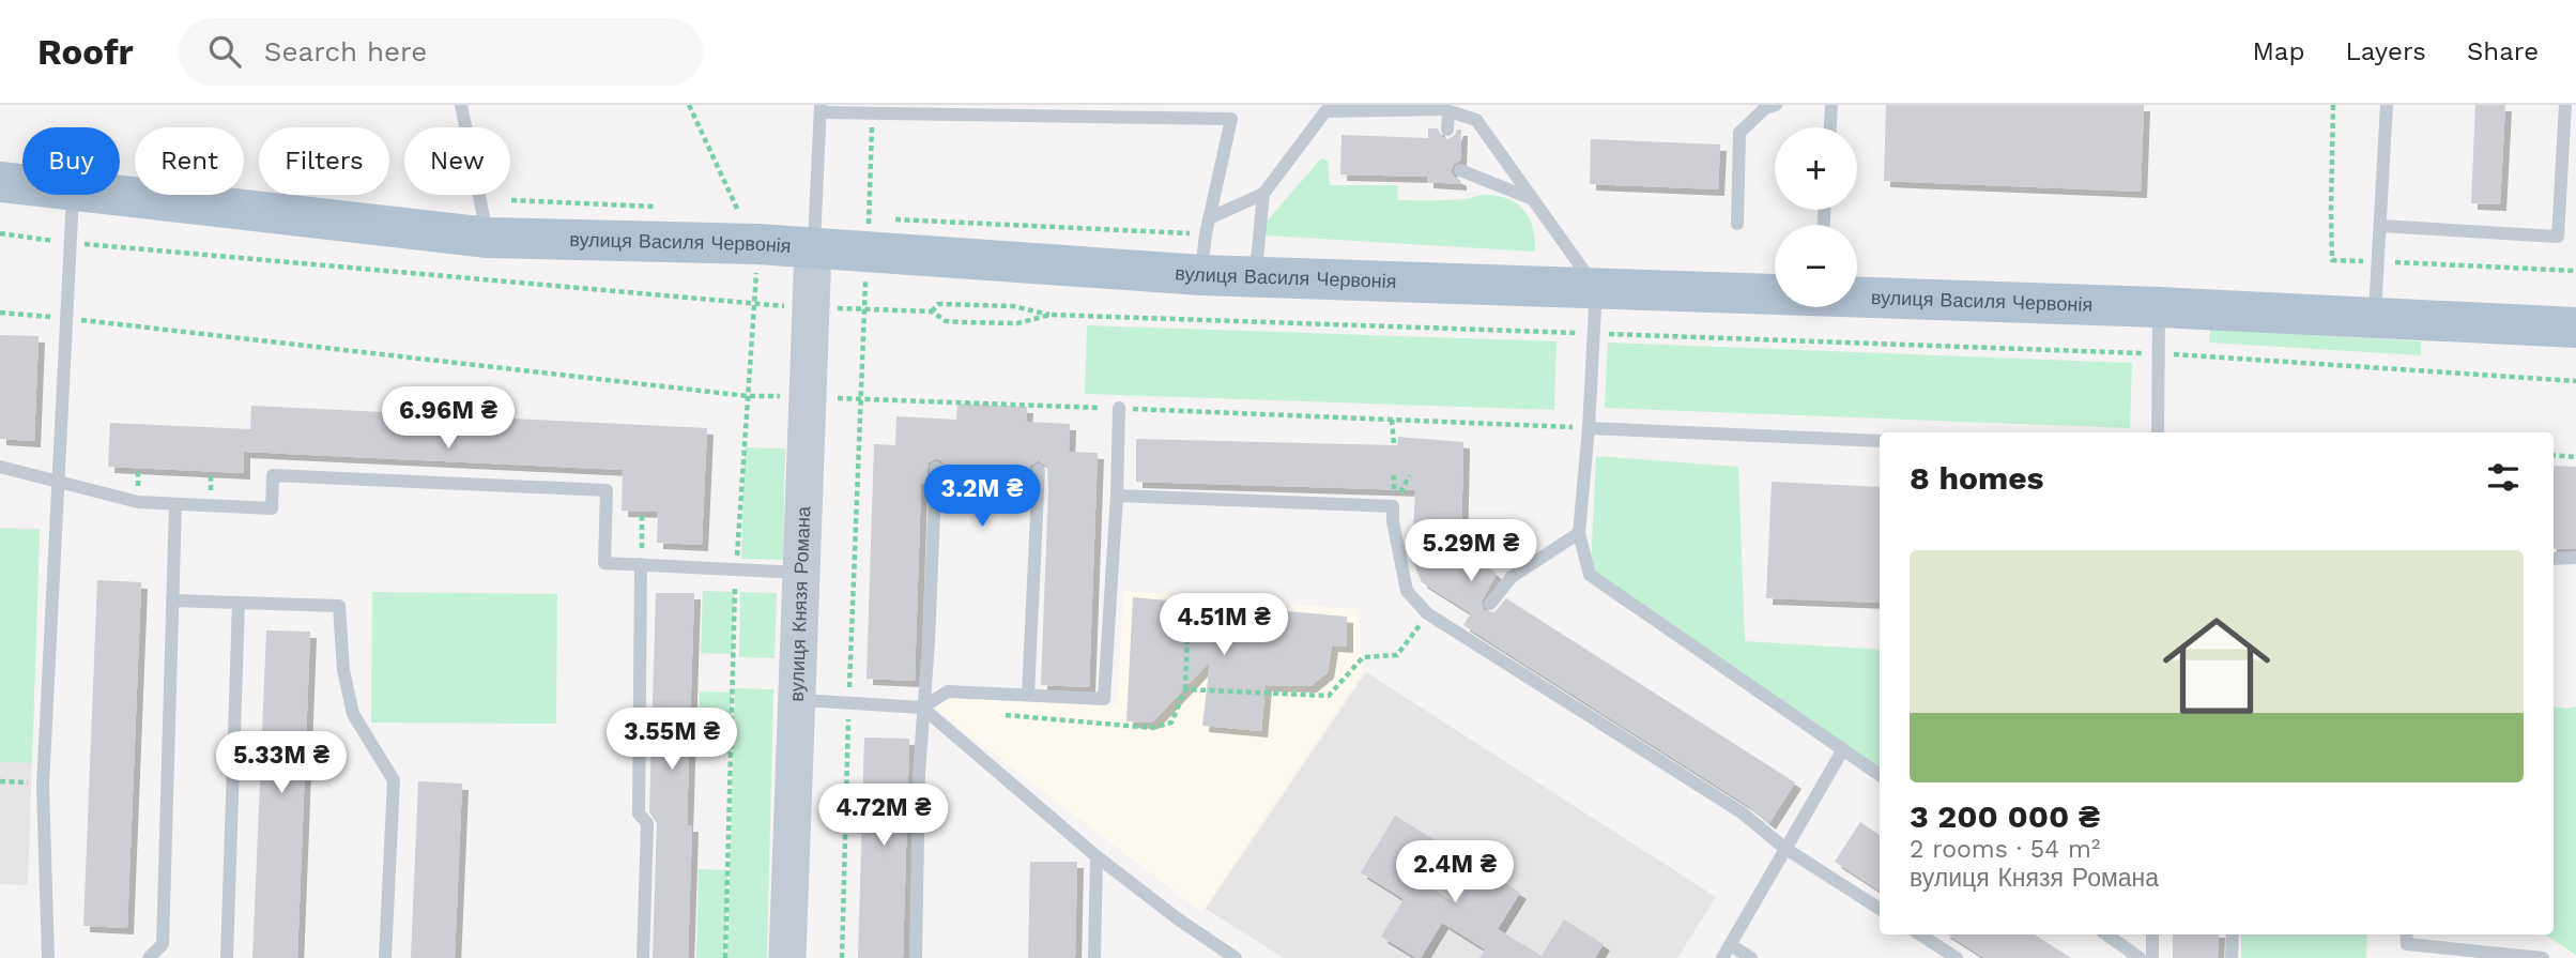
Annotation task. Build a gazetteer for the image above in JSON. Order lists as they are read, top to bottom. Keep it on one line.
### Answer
{"streets":{"main road":["вулиця Василя Червонія"],"street":["вулиця Князя Романа"]},"crossings":[["вулиця Василя Червонія","вулиця Князя Романа"]],"page":{"header":"Roofr","search":"Search here","nav":["Map","Layers","Share"],"map_buttons":["+","−"],"chip":["Buy","Rent","Filters","New"],"price":["6.96M ₴","3.2M ₴","5.29M ₴","4.51M ₴","3.55M ₴","5.33M ₴","4.72M ₴","2.4M ₴"],"heading":"8 homes","list":[{"name":"3 200 000 ₴","note":"2 rooms · 54 m² · вулиця Князя Романа"}]}}
